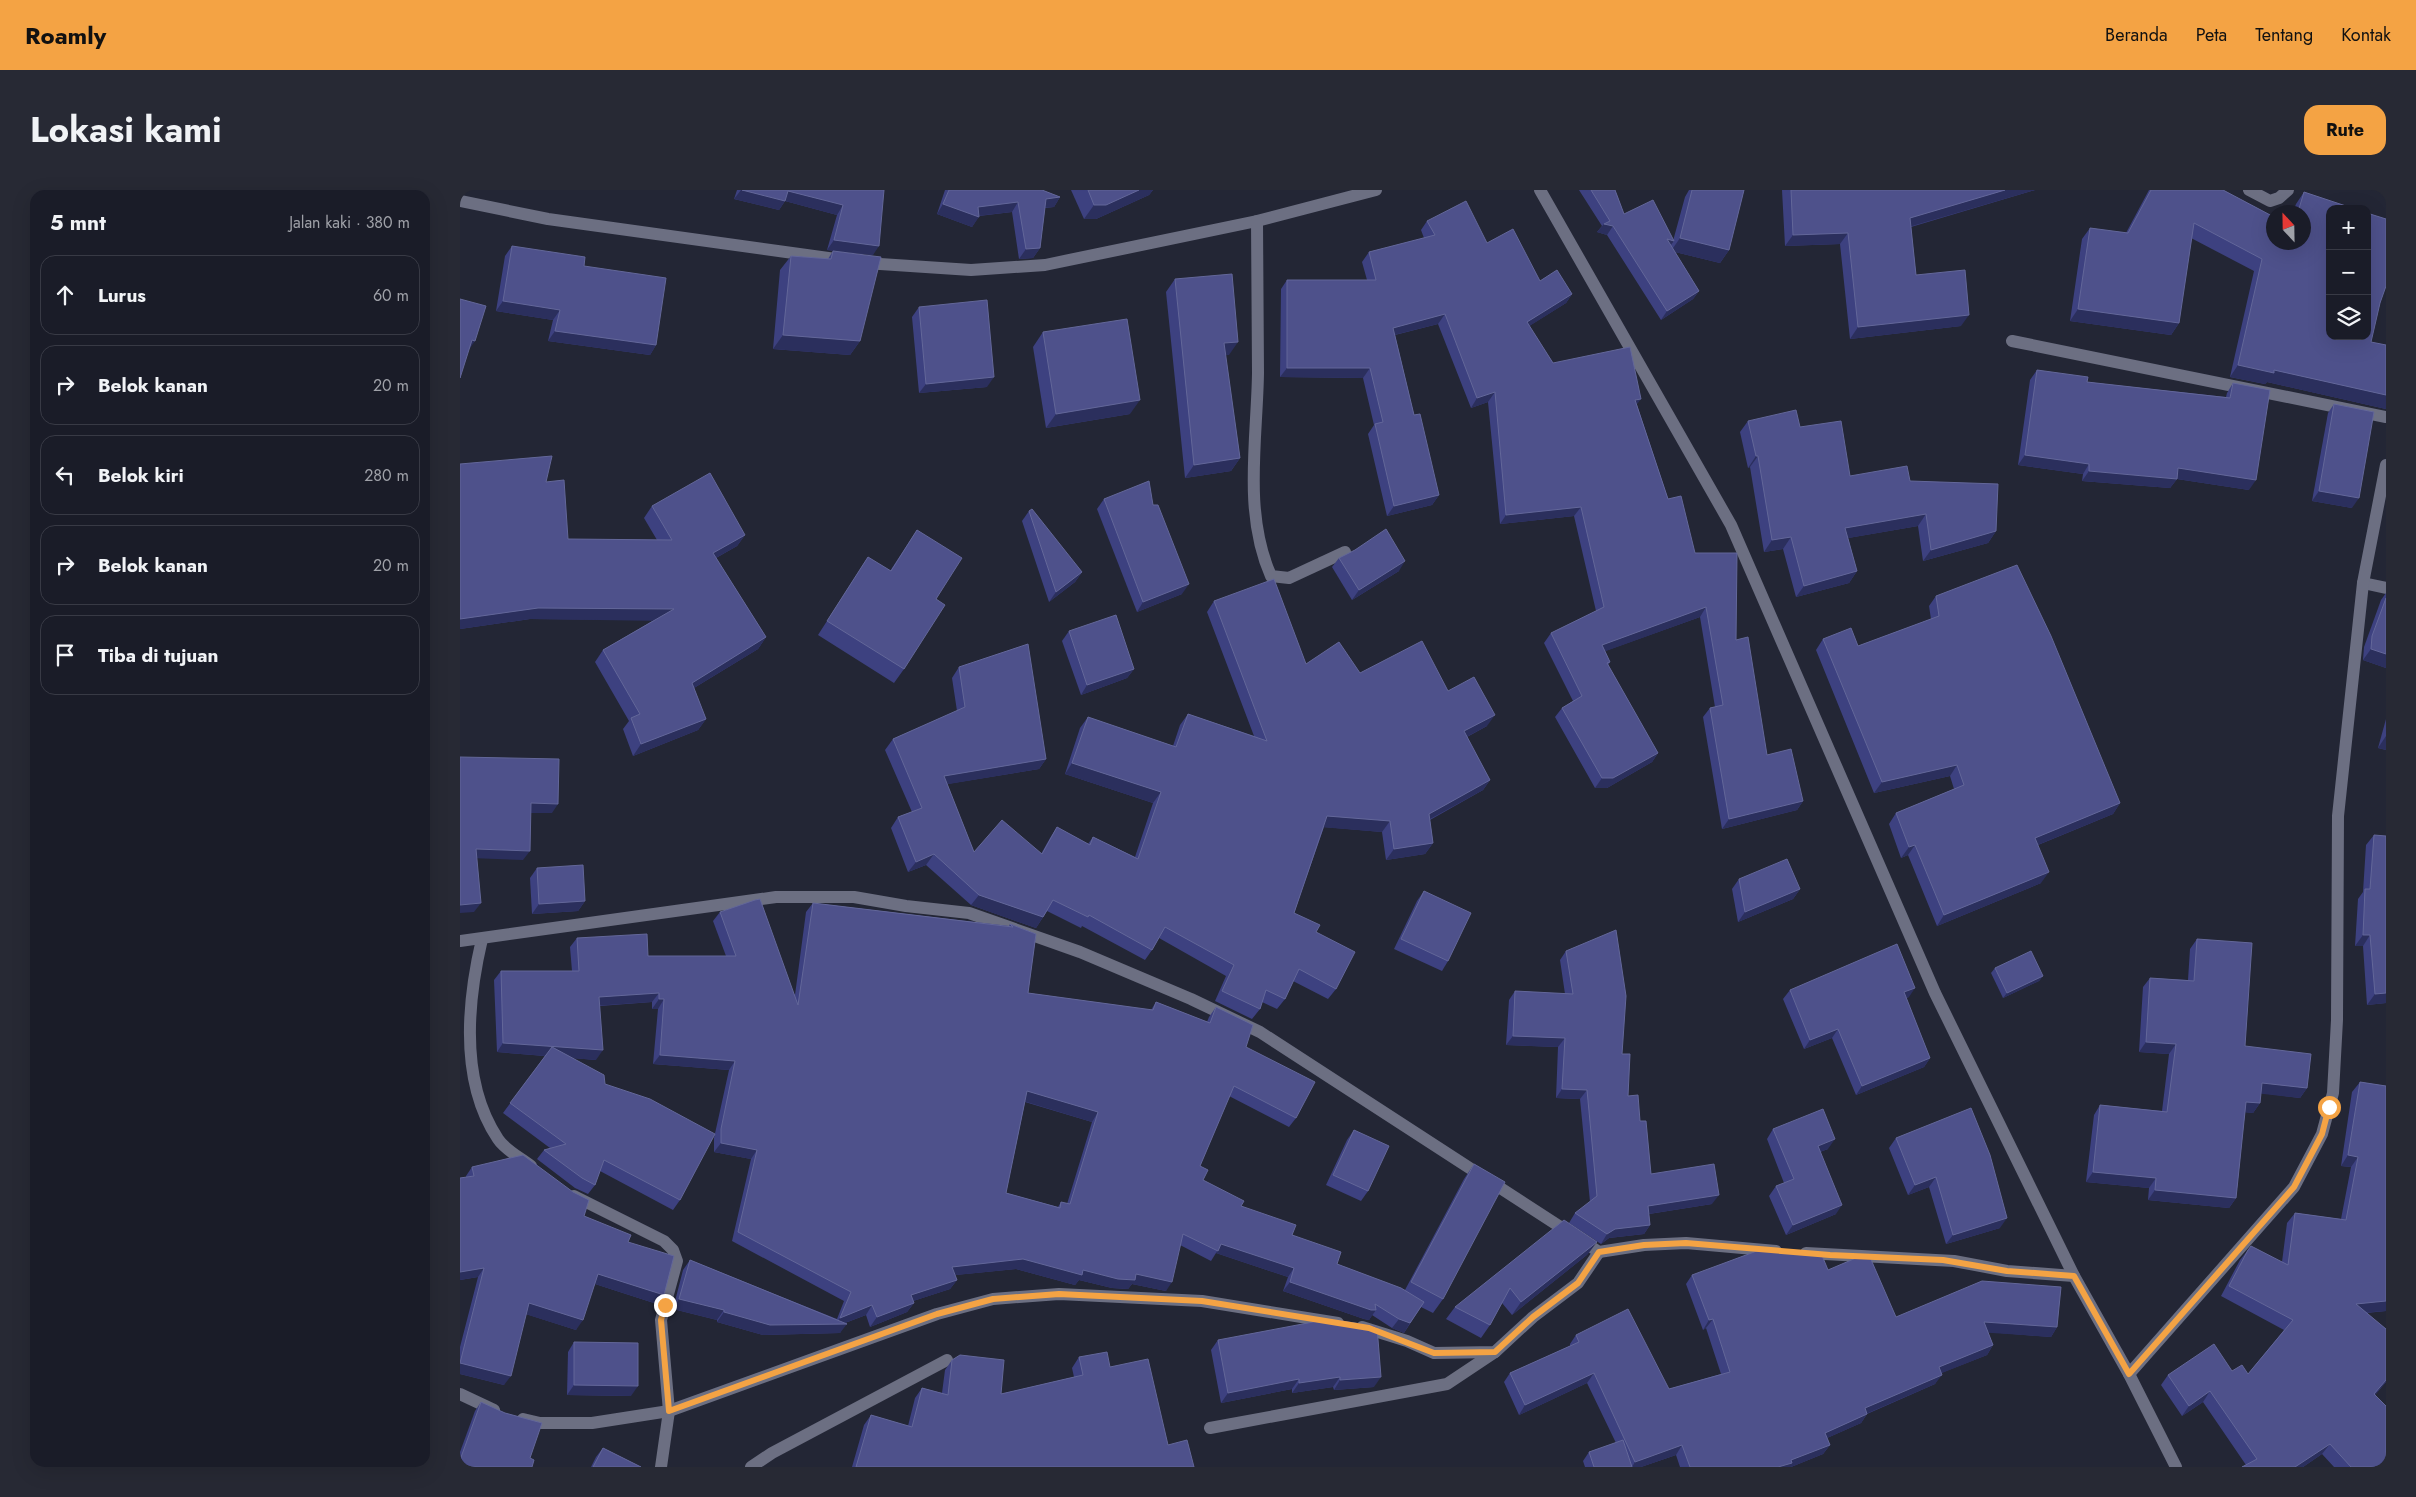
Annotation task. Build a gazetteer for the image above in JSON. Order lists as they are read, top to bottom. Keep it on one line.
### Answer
{"north":"top","page":{"header":"Roamly","nav":["Beranda","Peta","Tentang","Kontak"],"title":"Lokasi kami","buttons":"Rute","heading":["5 mnt","Jalan kaki · 380 m"],"map_buttons":["+","−"],"list":[["Lurus","60 m"],["Belok kanan","20 m"],["Belok kiri","280 m"],["Belok kanan","20 m"],"Tiba di tujuan"]}}
